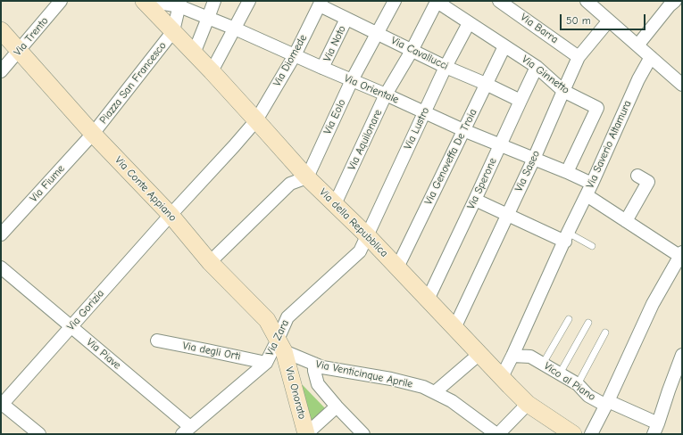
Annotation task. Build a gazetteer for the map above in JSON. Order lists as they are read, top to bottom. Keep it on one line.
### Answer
{"streets":{"street":["Via Barra","Via Trento","Via Noto","Via Cavallucci","Via Diomede","Via Ginnetto","Piazza San Francesco","Via Orientale","Via Eolo","Via Lustro","Via Aquilonare","Via Saverio Altamura","Via Genoveffa De Troia","Via Saseo","Via Fiume","Via Sperone","Via Conte Appiano","Via della Repubblica","Via Gorizia","Via Zara","Via degli Orti","Via Piave","Via Venticinque Aprile","Vico al Piano","Via Onorato"]},"crossings":[["Via Barra","Via Saseo"],["Via Trento","Via Conte Appiano"],["Via Noto","Via Cavallucci"],["Via Noto","Via Orientale"],["Via Cavallucci","Via Diomede"],["Via Cavallucci","Via Eolo"],["Via Cavallucci","Via Lustro"],["Via Cavallucci","Via Aquilonare"],["Via Cavallucci","Via Genoveffa De Troia"],["Via Cavallucci","Via Sperone"],["Via Diomede","Via Orientale"],["Via Diomede","Via Conte Appiano"],["Via Diomede","Via della Repubblica"],["Via Diomede","Via Gorizia"],["Via Ginnetto","Via Orientale"],["Via Ginnetto","Via Lustro"],["Via Ginnetto","Via Aquilonare"],["Via Ginnetto","Via Genoveffa De Troia"],["Via Ginnetto","Via Saseo"],["Via Ginnetto","Via Sperone"],["Piazza San Francesco","Via Fiume"],["Piazza San Francesco","Via Conte Appiano"],["Piazza San Francesco","Via della Repubblica"],["Via Orientale","Via Eolo"],["Via Orientale","Via Lustro"],["Via Orientale","Via Aquilonare"],["Via Orientale","Via Saverio Altamura"],["Via Orientale","Via Genoveffa De Troia"],["Via Orientale","Via Saseo"],["Via Orientale","Via Sperone"],["Via Eolo","Via della Repubblica"],["Via Lustro","Via della Repubblica"],["Via Lustro","Via Zara"],["Via Aquilonare","Via della Repubblica"],["Via Saverio Altamura","Via della Repubblica"],["Via Saverio Altamura","Vico al Piano"],["Via Genoveffa De Troia","Via della Repubblica"],["Via Saseo","Via della Repubblica"],["Via Fiume","Via Conte Appiano"],["Via Sperone","Via della Repubblica"],["Via Conte Appiano","Via Gorizia"],["Via Conte Appiano","Via Zara"],["Via Conte Appiano","Via Venticinque Aprile"],["Via Conte Appiano","Via Onorato"],["Via della Repubblica","Via Zara"],["Via Gorizia","Via Piave"],["Via Zara","Via degli Orti"],["Via Zara","Via Piave"],["Via Zara","Via Venticinque Aprile"],["Via Zara","Via Onorato"],["Via Venticinque Aprile","Via Onorato"]],"scale_bar":"50 m"}
